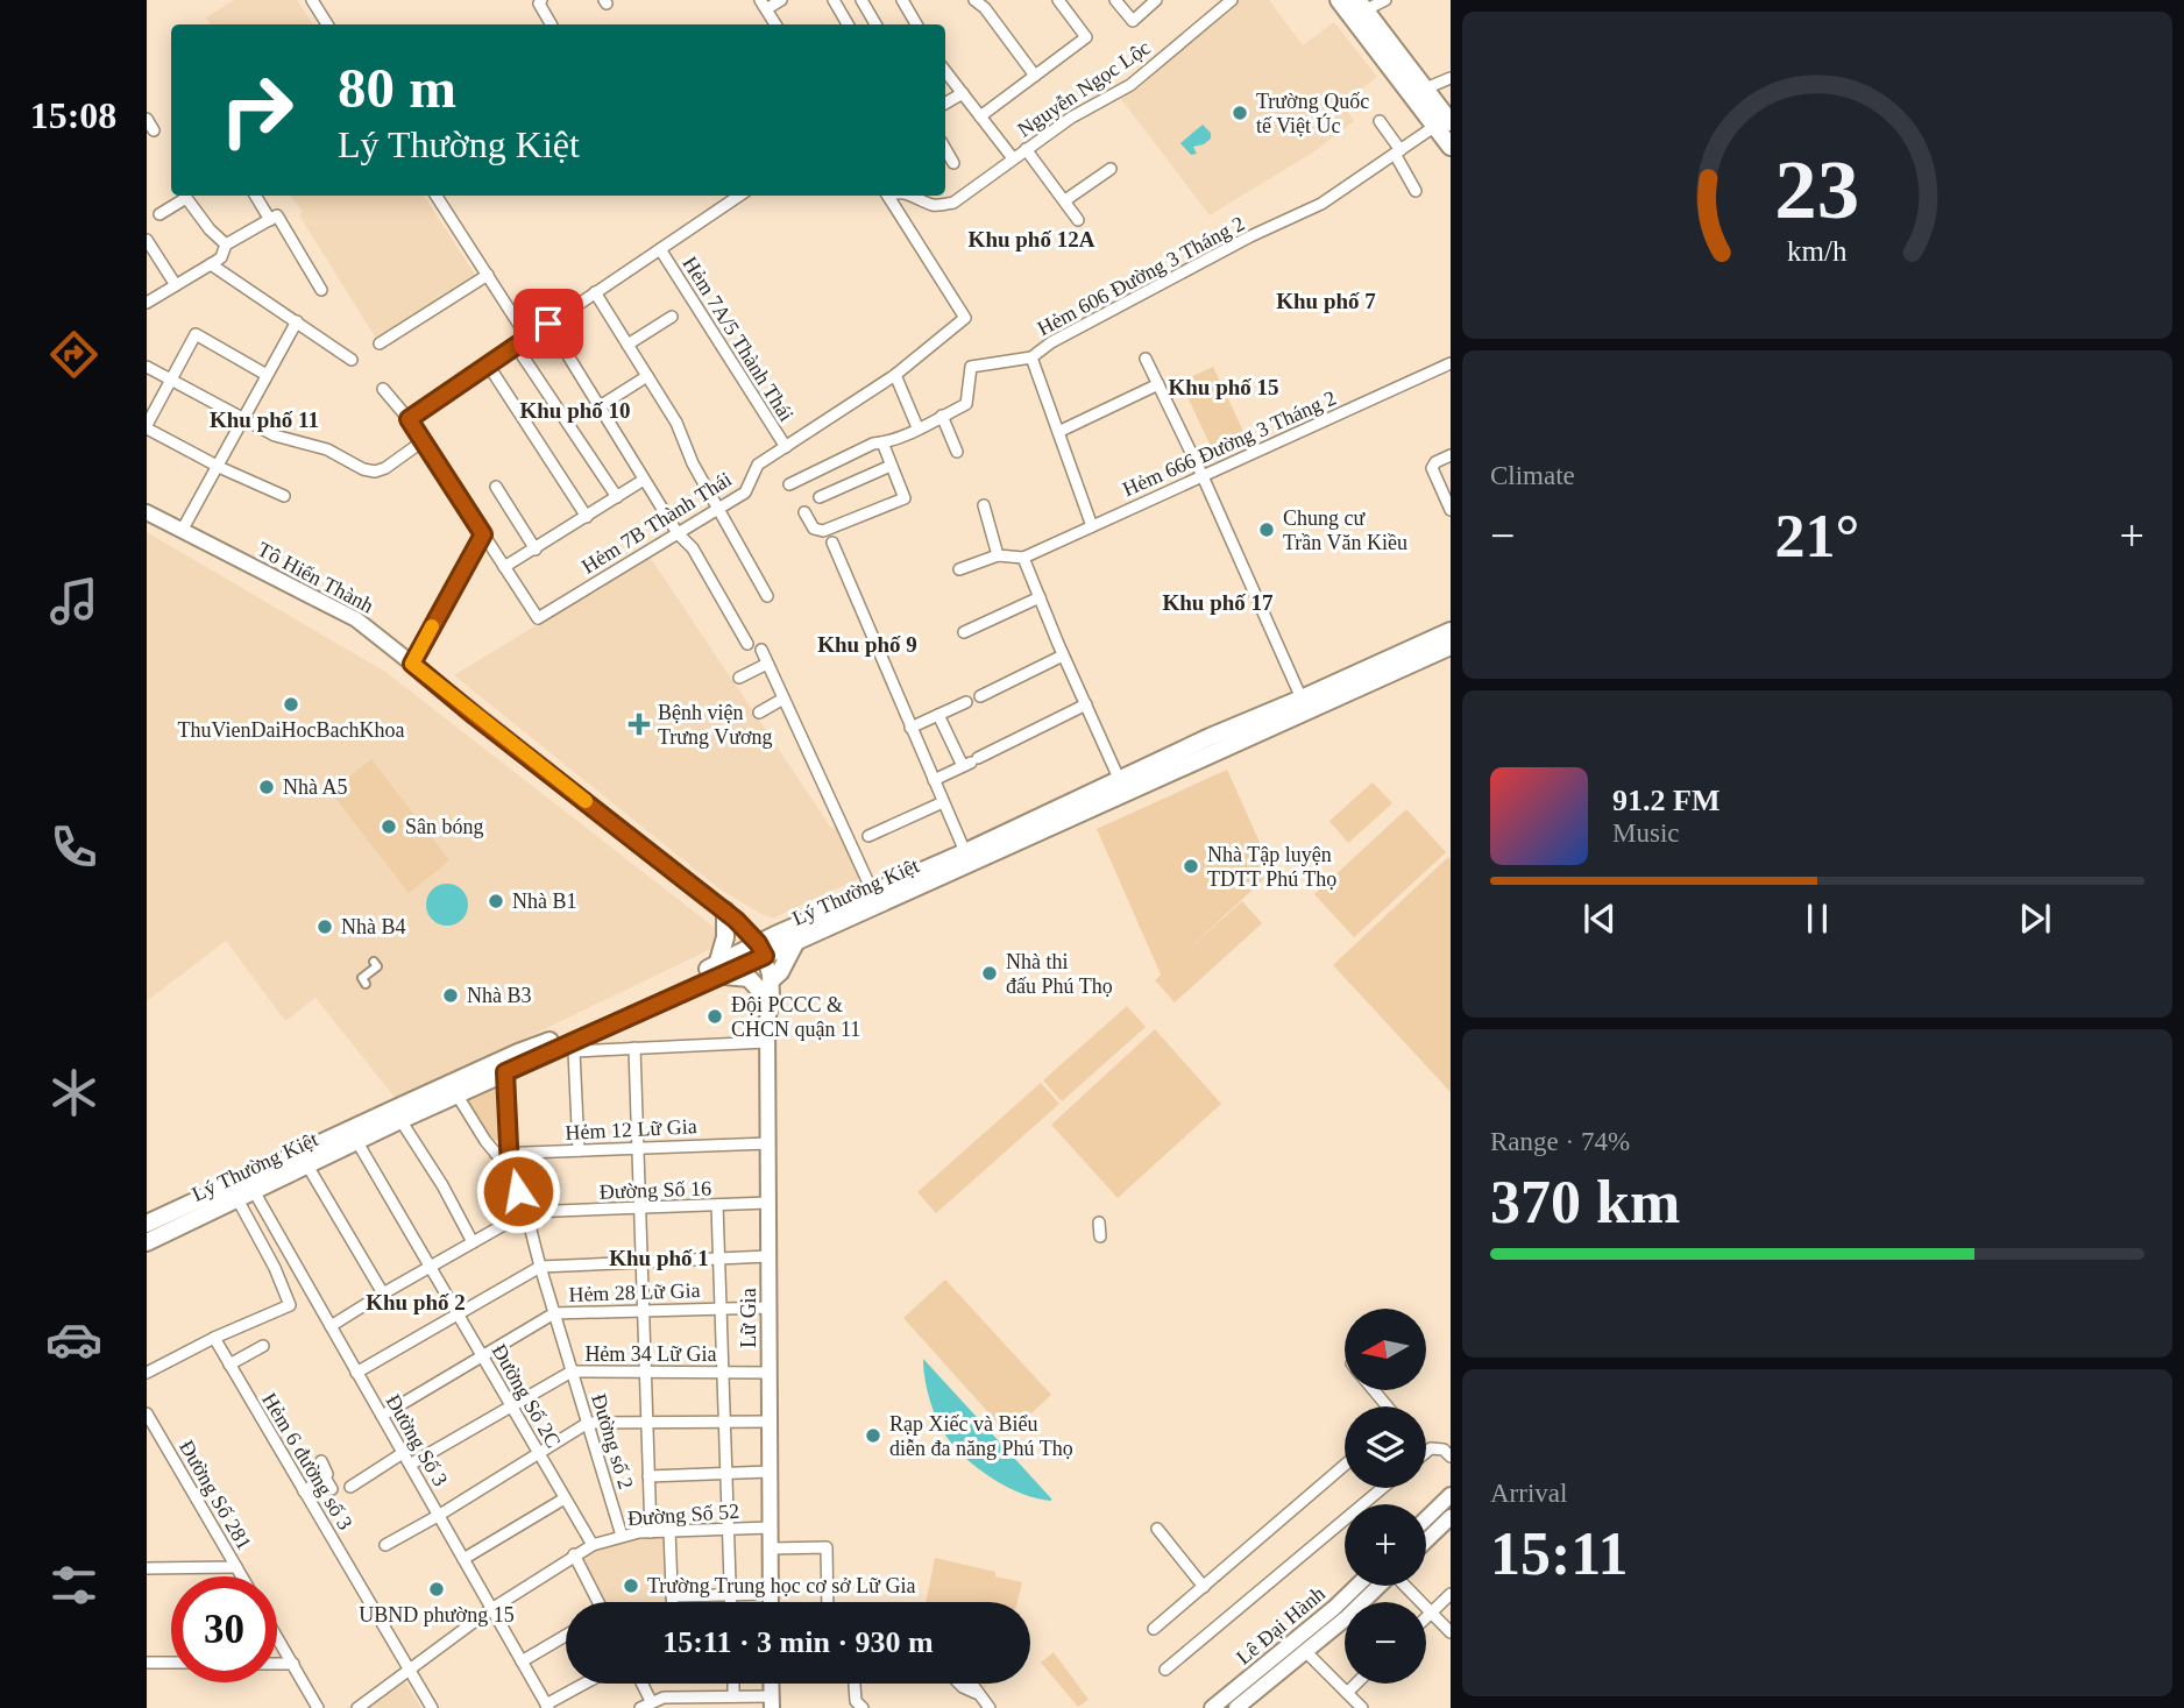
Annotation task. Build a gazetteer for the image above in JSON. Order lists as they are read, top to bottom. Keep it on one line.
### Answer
{"streets":{"main road":["Tô Hiến Thành","Lý Thường Kiệt","Lữ Gia","Lê Đại Hành"],"street":["Nguyễn Ngọc Lộc","Hẻm 606 Đường 3 Tháng 2","Hẻm 7A/5 Thành Thái","Hẻm 666 Đường 3 Tháng 2","Hẻm 7B Thành Thái","Hẻm 12 Lữ Gia","Đường Số 16","Hẻm 28 Lữ Gia","Hẻm 34 Lữ Gia","Đường Số 2C","Đường Số 3","Đường số 2","Hẻm 6 đường số 3","Đường Số 281","Đường Số 52"]},"crossings":[["Hẻm 7A/5 Thành Thái","Hẻm 7B Thành Thái"],["Tô Hiến Thành","Lý Thường Kiệt"],["Tô Hiến Thành","Lữ Gia"],["Lý Thường Kiệt","Lữ Gia"],["Lý Thường Kiệt","Đường Số 2C"],["Lý Thường Kiệt","Đường Số 3"],["Hẻm 12 Lữ Gia","Lữ Gia"],["Đường Số 16","Lữ Gia"],["Đường Số 16","Đường Số 2C"],["Đường Số 16","Đường Số 3"],["Đường Số 16","Đường số 2"],["Hẻm 28 Lữ Gia","Lữ Gia"],["Hẻm 28 Lữ Gia","Đường Số 2C"],["Hẻm 28 Lữ Gia","Đường Số 3"],["Hẻm 28 Lữ Gia","Đường số 2"],["Lữ Gia","Hẻm 34 Lữ Gia"],["Lữ Gia","Đường Số 52"],["Hẻm 34 Lữ Gia","Đường Số 2C"],["Hẻm 34 Lữ Gia","Đường Số 3"],["Hẻm 34 Lữ Gia","Đường số 2"],["Đường Số 2C","Đường Số 52"],["Đường Số 3","Đường Số 52"],["Đường số 2","Đường Số 52"],["Hẻm 6 đường số 3","Đường Số 52"]],"districts":["Khu phố 12A","Khu phố 7","Khu phố 15","Khu phố 10","Khu phố 11","Khu phố 17","Khu phố 9","Khu phố 1","Khu phố 2"],"places":{"other":["Trường Quốc tế Việt Úc","Chung cư Trần Văn Kiều","ThuVienDaiHocBachKhoa","Nhà A5","Sân bóng","Nhà Tập luyện TDTT Phú Thọ","Nhà B1","Nhà B4","Nhà thi đấu Phú Thọ","Nhà B3","Đội PCCC & CHCN quận 11","Rạp Xiếc và Biểu diễn đa năng Phú Thọ","Trường Trung học cơ sở Lữ Gia","UBND phường 15"],"health":["Bệnh viện Trưng Vương"]},"north":"left","page":{"tabs":"15:08","turn":["80 m","Lý Thường Kiệt"],"tile":["Climate",["Range · 74%","370 km"],["Arrival","15:11"]],"heat":["−","21°","+"],"song":["91.2 FM","Music"],"map_buttons":["+","−"],"limit":"30","trip":"15:11 · 3 min · 930 m","gauge":["23","km/h"]}}
